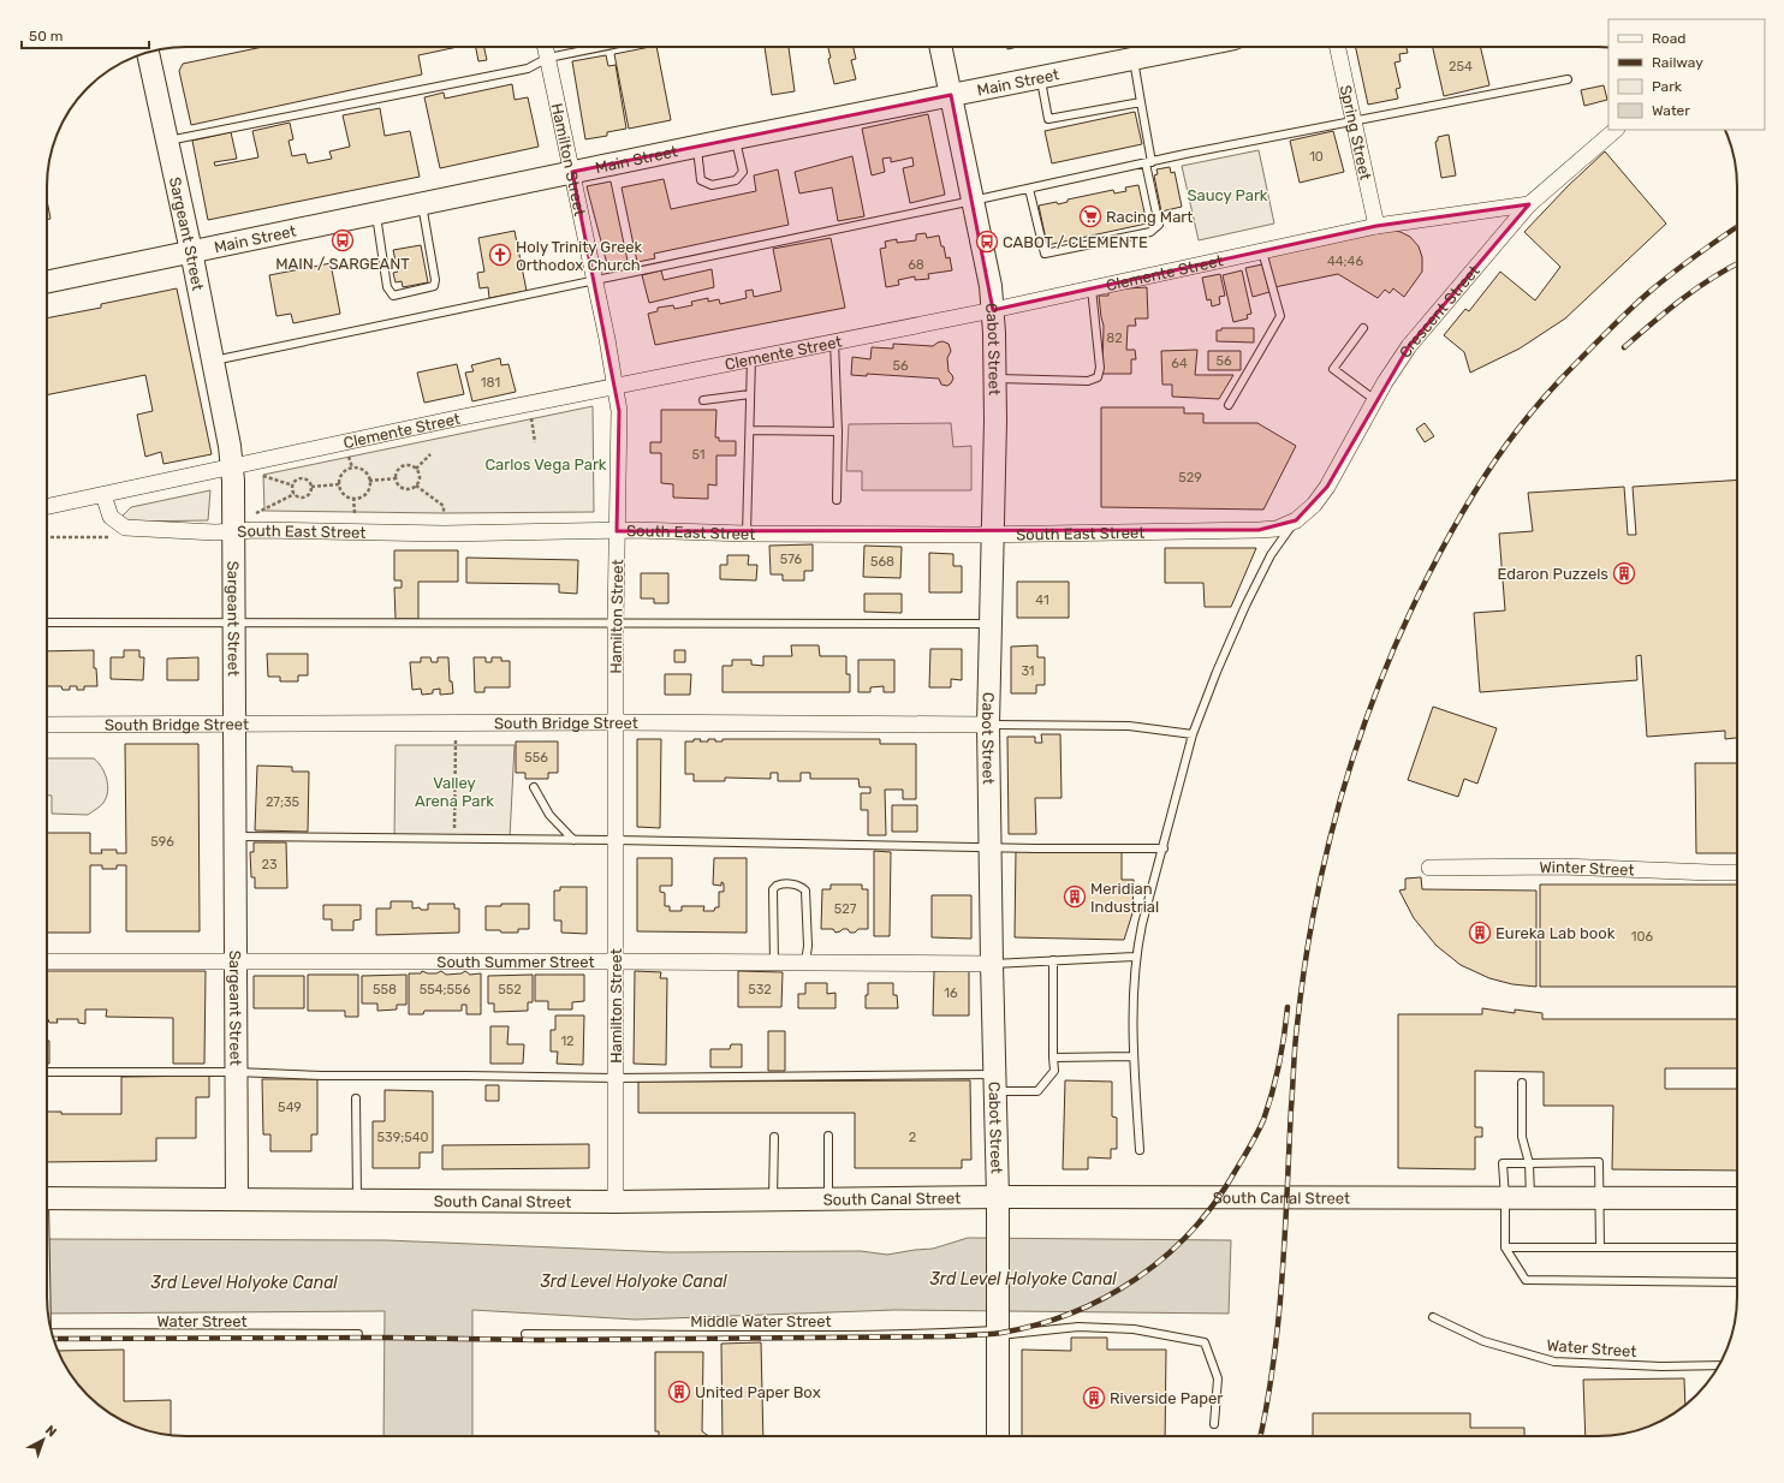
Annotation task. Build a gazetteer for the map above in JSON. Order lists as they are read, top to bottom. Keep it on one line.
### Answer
{"streets":{"street":["Main Street","Spring Street","Hamilton Street","Sargeant Street","Clemente Street","Crescent Street","Cabot Street","South East Street","South Bridge Street","Winter Street","South Summer Street","South Canal Street"],"lane":["Water Street","Middle Water Street"]},"crossings":[["Main Street","Hamilton Street"],["Main Street","Sargeant Street"],["Main Street","Cabot Street"],["Spring Street","Clemente Street"],["Hamilton Street","Clemente Street"],["Hamilton Street","South East Street"],["Hamilton Street","South Bridge Street"],["Hamilton Street","South Summer Street"],["Hamilton Street","South Canal Street"],["Sargeant Street","Clemente Street"],["Sargeant Street","South East Street"],["Sargeant Street","South Bridge Street"],["Sargeant Street","South Summer Street"],["Sargeant Street","South Canal Street"],["Clemente Street","Crescent Street"],["Clemente Street","Cabot Street"],["Clemente Street","South East Street"],["Crescent Street","South East Street"],["Cabot Street","South East Street"],["Cabot Street","South Bridge Street"],["Cabot Street","South Summer Street"],["Cabot Street","South Canal Street"],["Cabot Street","Middle Water Street"]],"water":["3rd Level Holyoke Canal"],"parks":["Saucy Park","Carlos Vega Park","Valley Arena Park"],"places":{"supermarket":["Racing Mart"],"bus stop":["MAIN / SARGEANT","CABOT / CLEMENTE"],"church":["Holy Trinity Greek Orthodox Church"],"building":["Edaron Puzzels","Meridian Industrial","Eureka Lab book","United Paper Box","Riverside Paper"]},"house_numbers":["254","10","44;46","68","82","56","64","56","181","51","529","576","568","41","31","556","27;35","596","23","527","106","558","554;556","552","532","16","12","549","539;540","2"],"legend":["Road","Railway","Park","Water"],"scale_bar":"50 m","north":"top right"}
